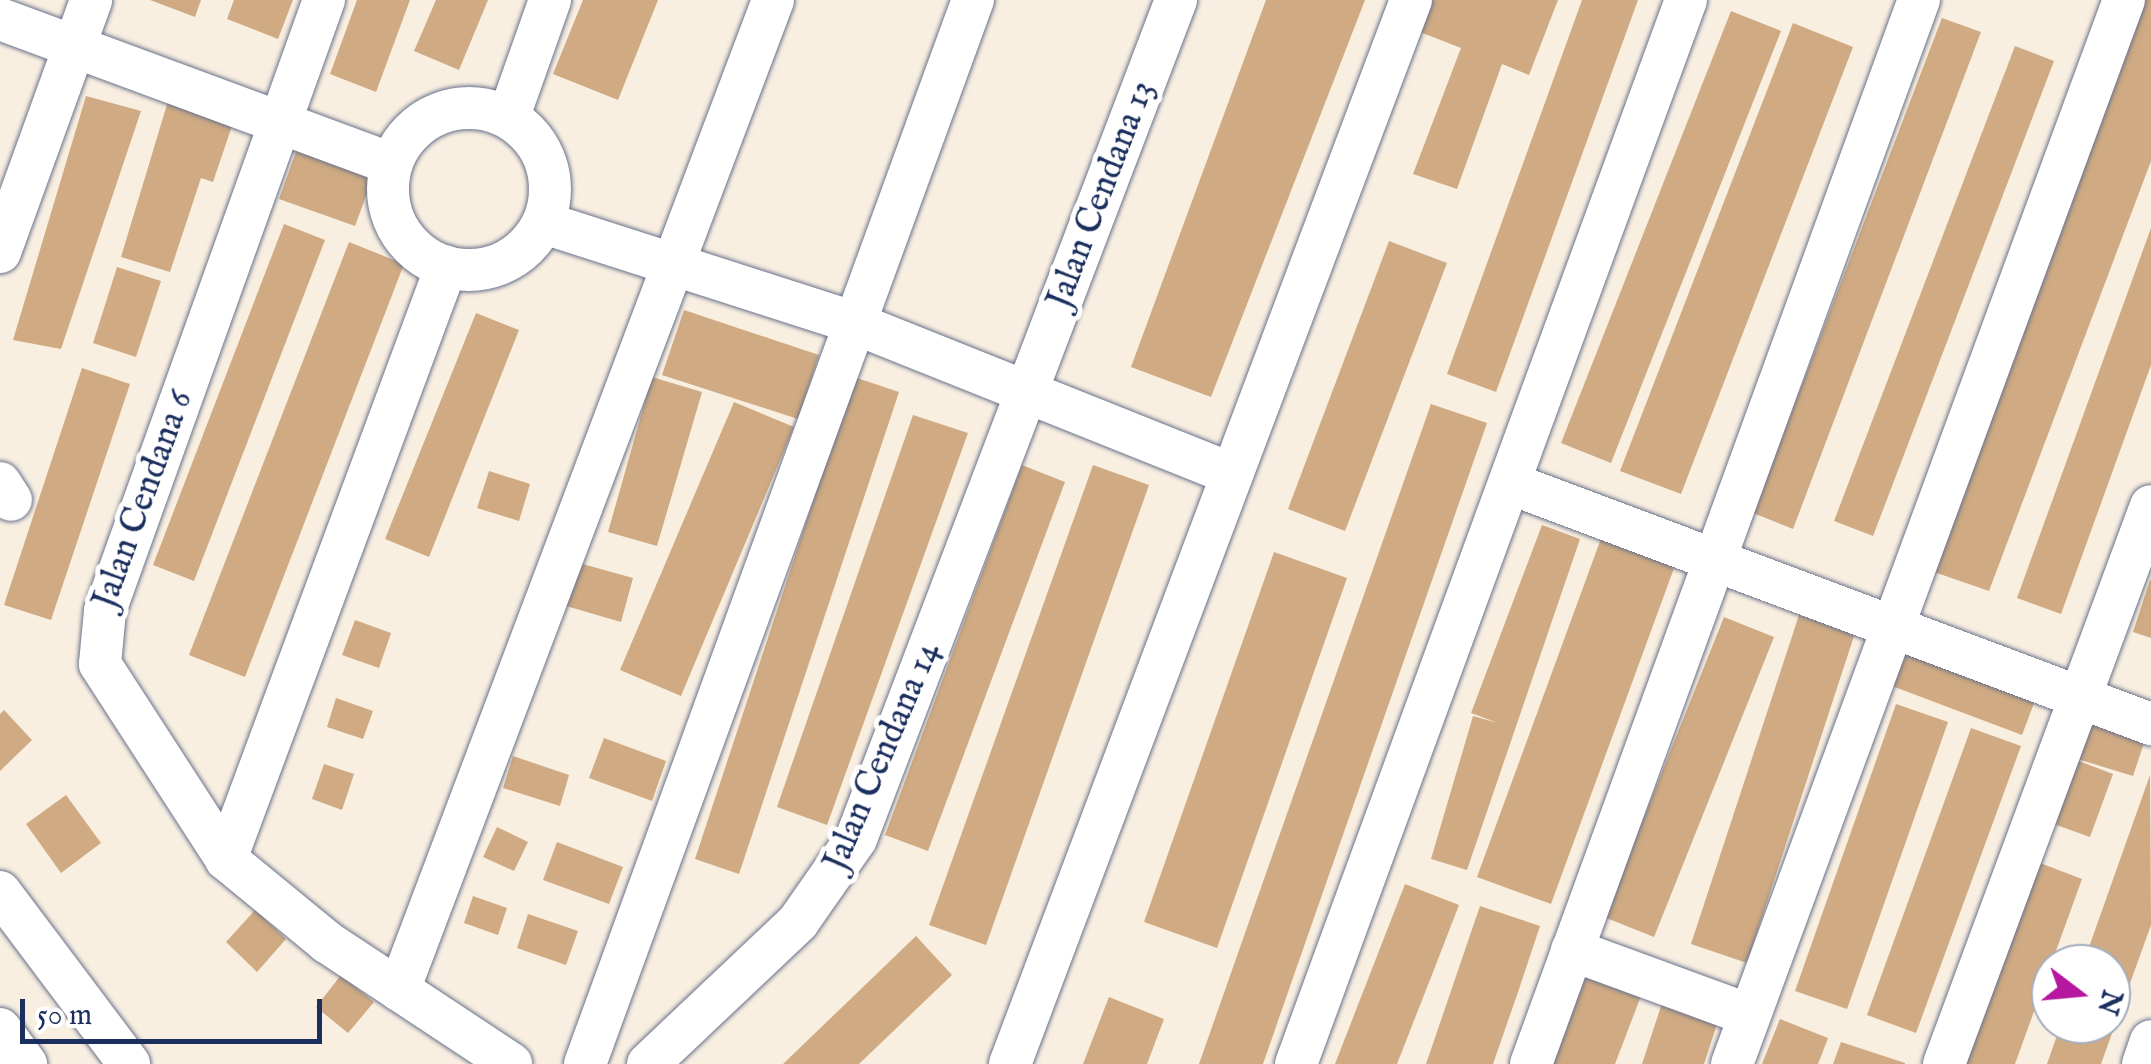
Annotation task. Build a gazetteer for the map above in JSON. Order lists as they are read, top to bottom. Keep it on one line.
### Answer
{"streets":{"street":["Jalan Cendana 13","Jalan Cendana 6","Jalan Cendana 14"]},"crossings":[["Jalan Cendana 13","Jalan Cendana 14"]],"scale_bar":"50 m","north":"right"}
